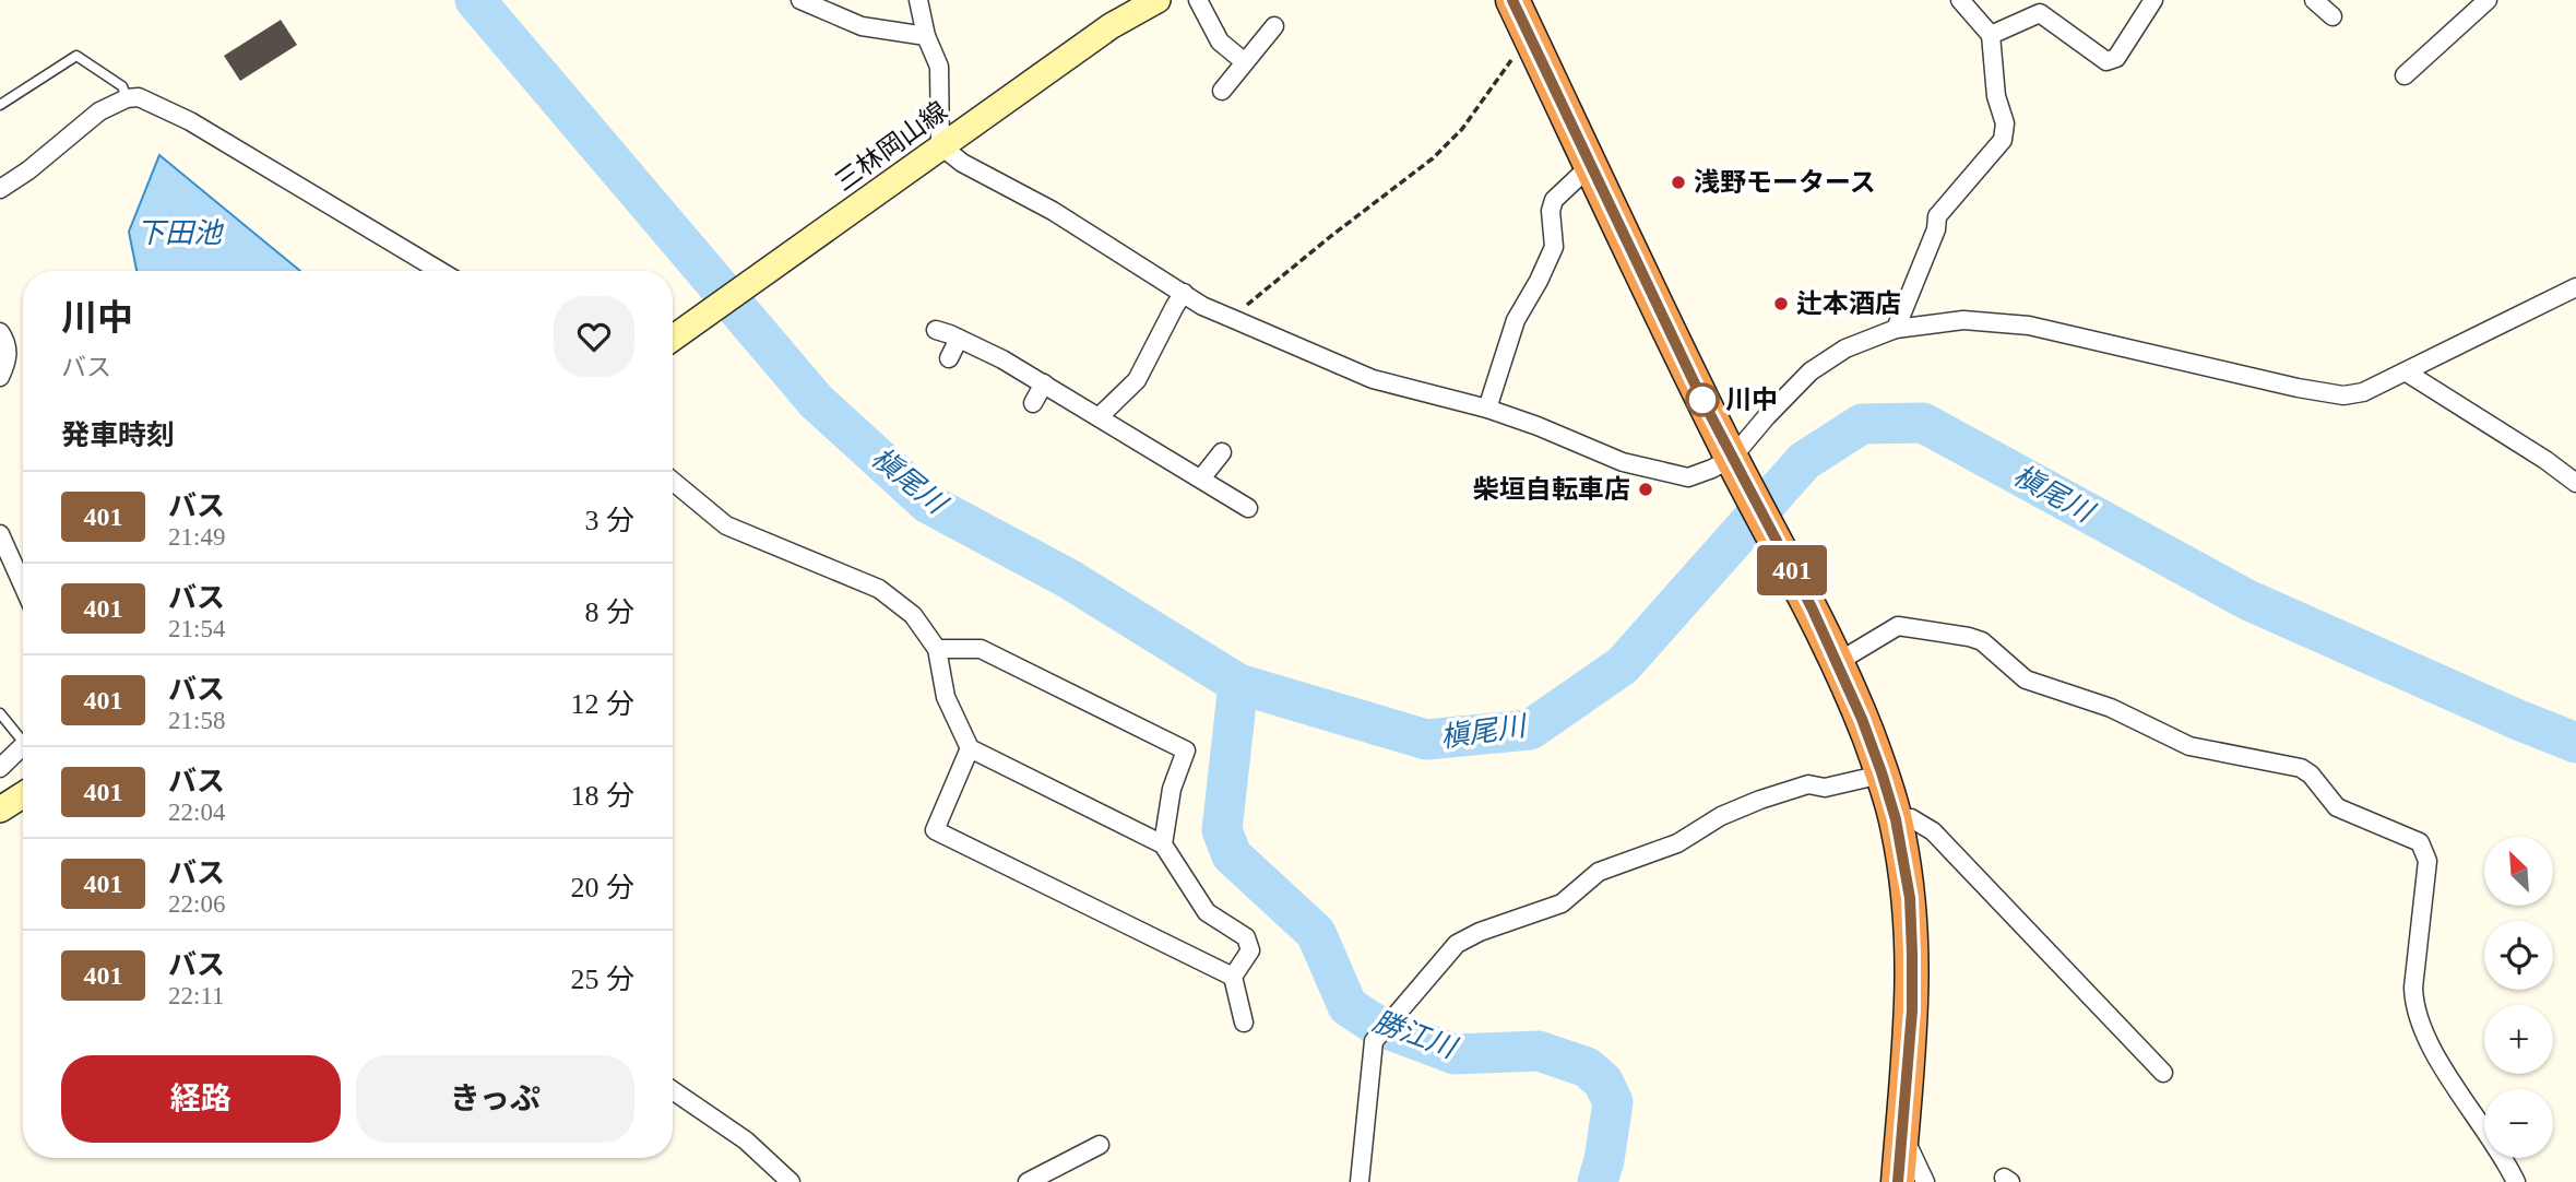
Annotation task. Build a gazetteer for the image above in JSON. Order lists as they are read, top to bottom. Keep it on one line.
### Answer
{"streets":{"main road":["三林岡山線"]},"water":["下田池","槇尾川","勝江川"],"places":["浅野モータース","辻本酒店","川中","柴垣自転車店"],"lines":["bus line 401"],"north":"top left","page":{"on_map":"401","heading":[["川中","バス"],"発車時刻"],"list":[{"mark":"401","name":"バス","note":"21:49","value":"3 分"},{"mark":"401","name":"バス","note":"21:54","value":"8 分"},{"mark":"401","name":"バス","note":"21:58","value":"12 分"},{"mark":"401","name":"バス","note":"22:04","value":"18 分"},{"mark":"401","name":"バス","note":"22:06","value":"20 分"},{"mark":"401","name":"バス","note":"22:11","value":"25 分"}],"map_buttons":["+","−"],"buttons":["経路","きっぷ"]}}
